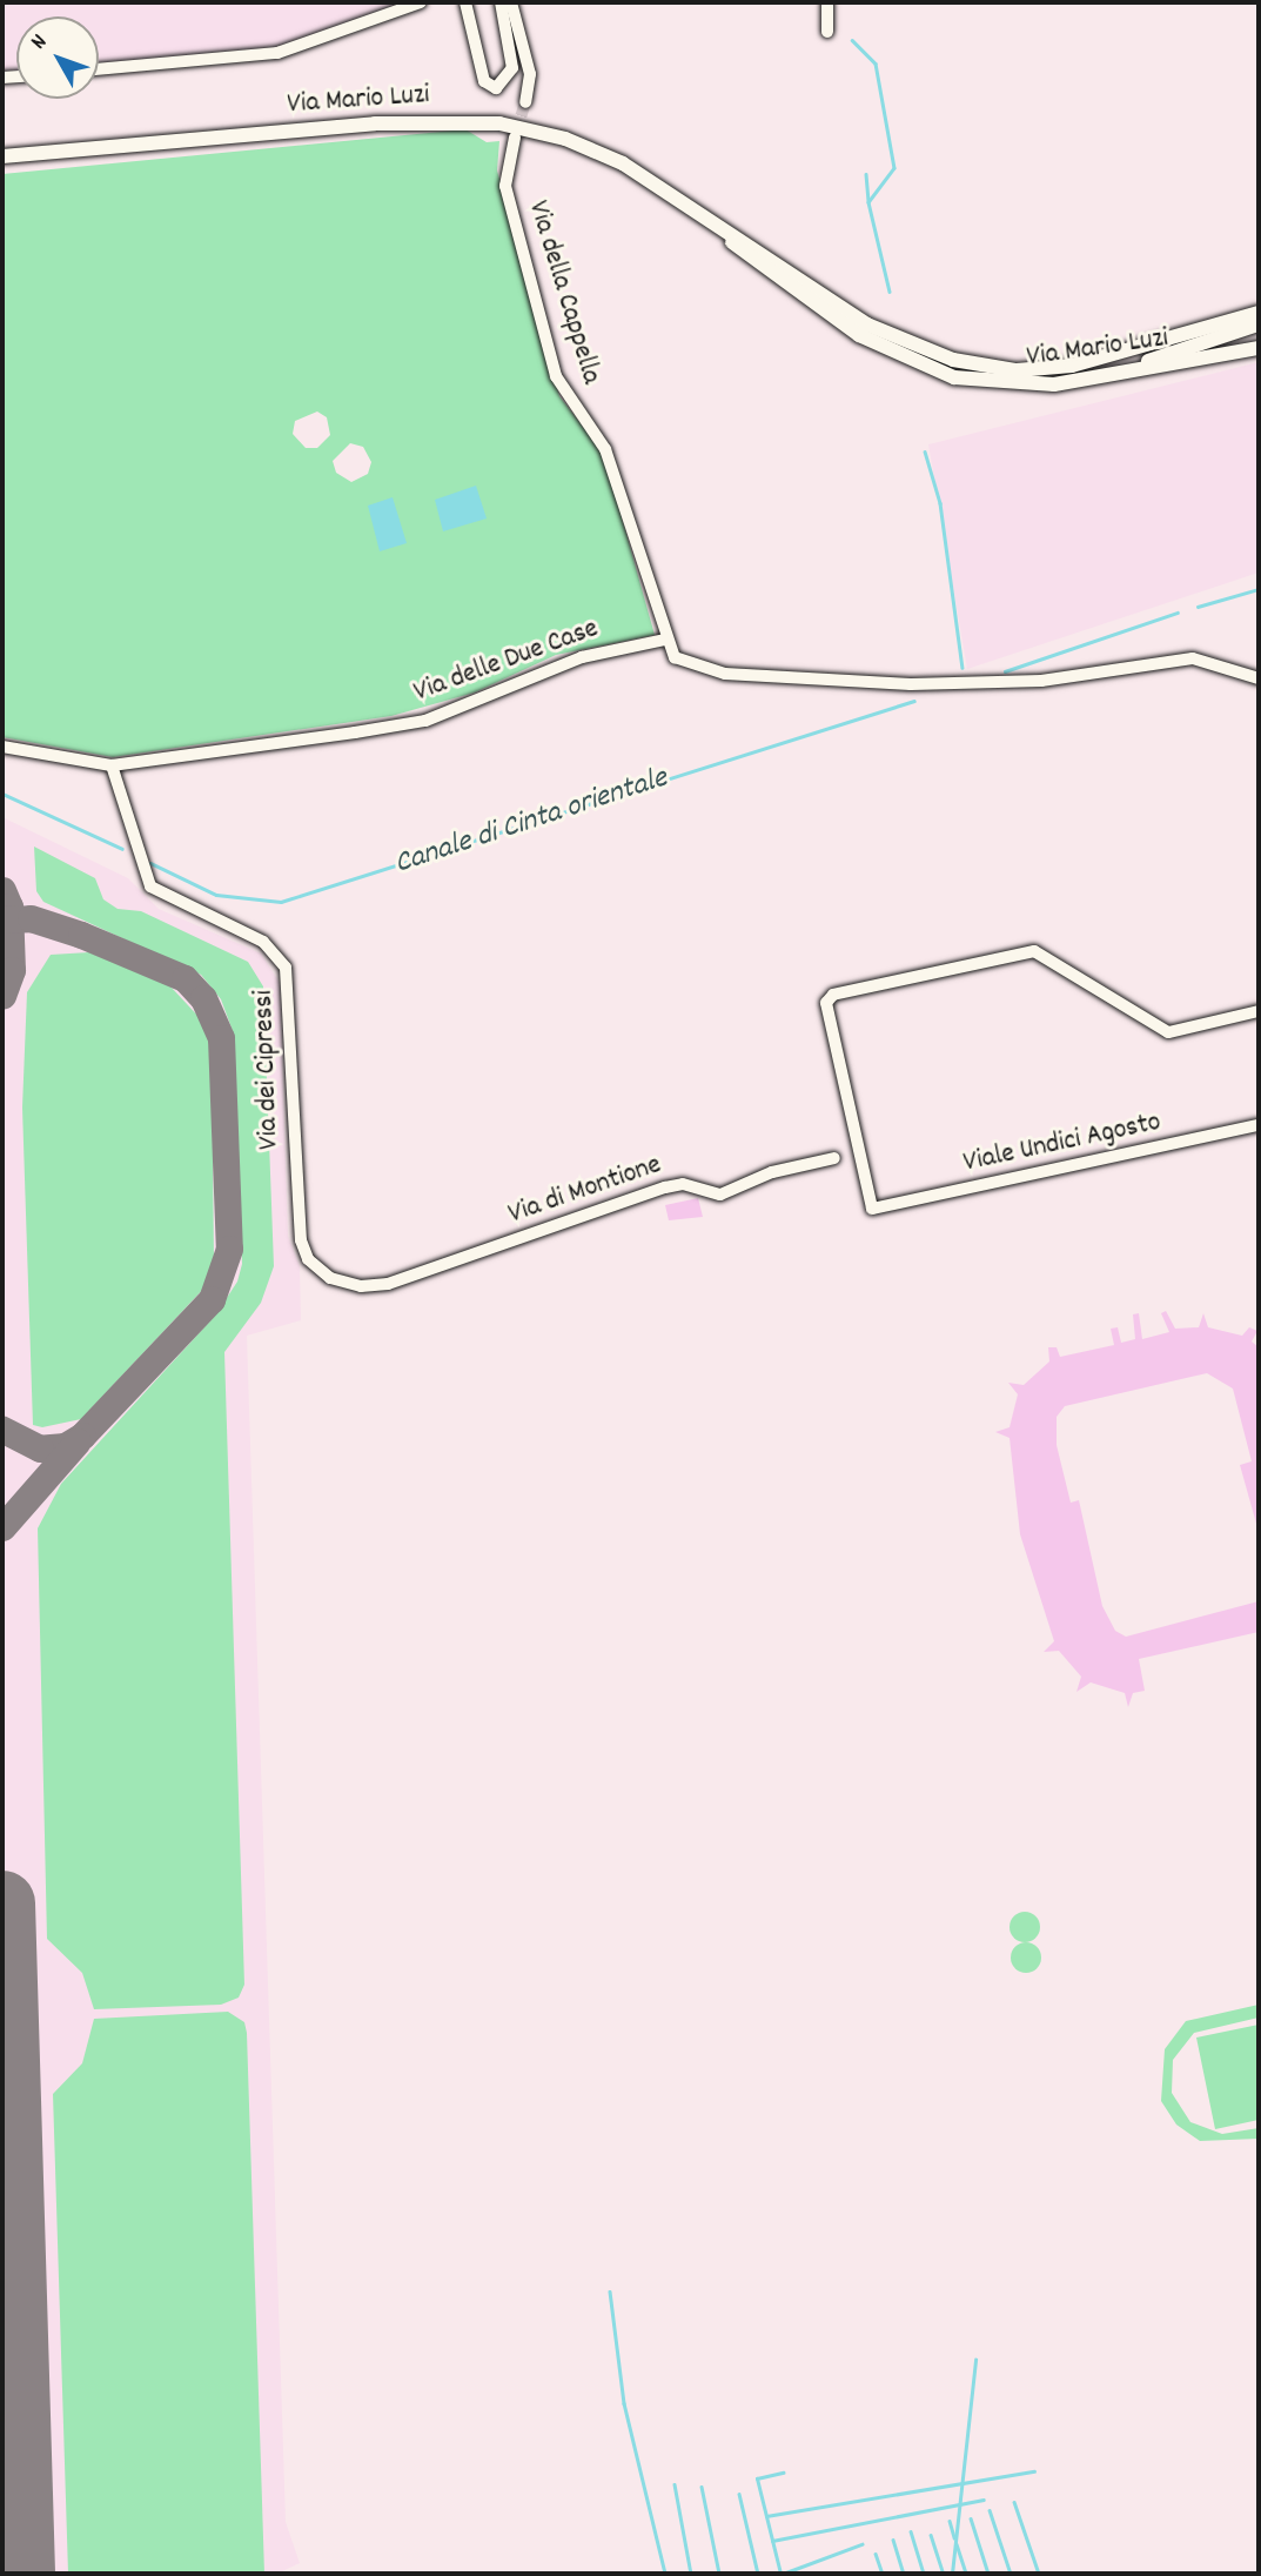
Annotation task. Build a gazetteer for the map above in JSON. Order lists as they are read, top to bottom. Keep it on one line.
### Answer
{"streets":{"main road":["Via Mario Luzi"],"street":["Via della Cappella","Via delle Due Case","Via dei Cipressi","Viale Undici Agosto","Via di Montione"]},"crossings":[["Via della Cappella","Via delle Due Case"],["Via delle Due Case","Via dei Cipressi"],["Via dei Cipressi","Via di Montione"]],"water":["Canale di Cinta orientale"],"north":"top left"}
